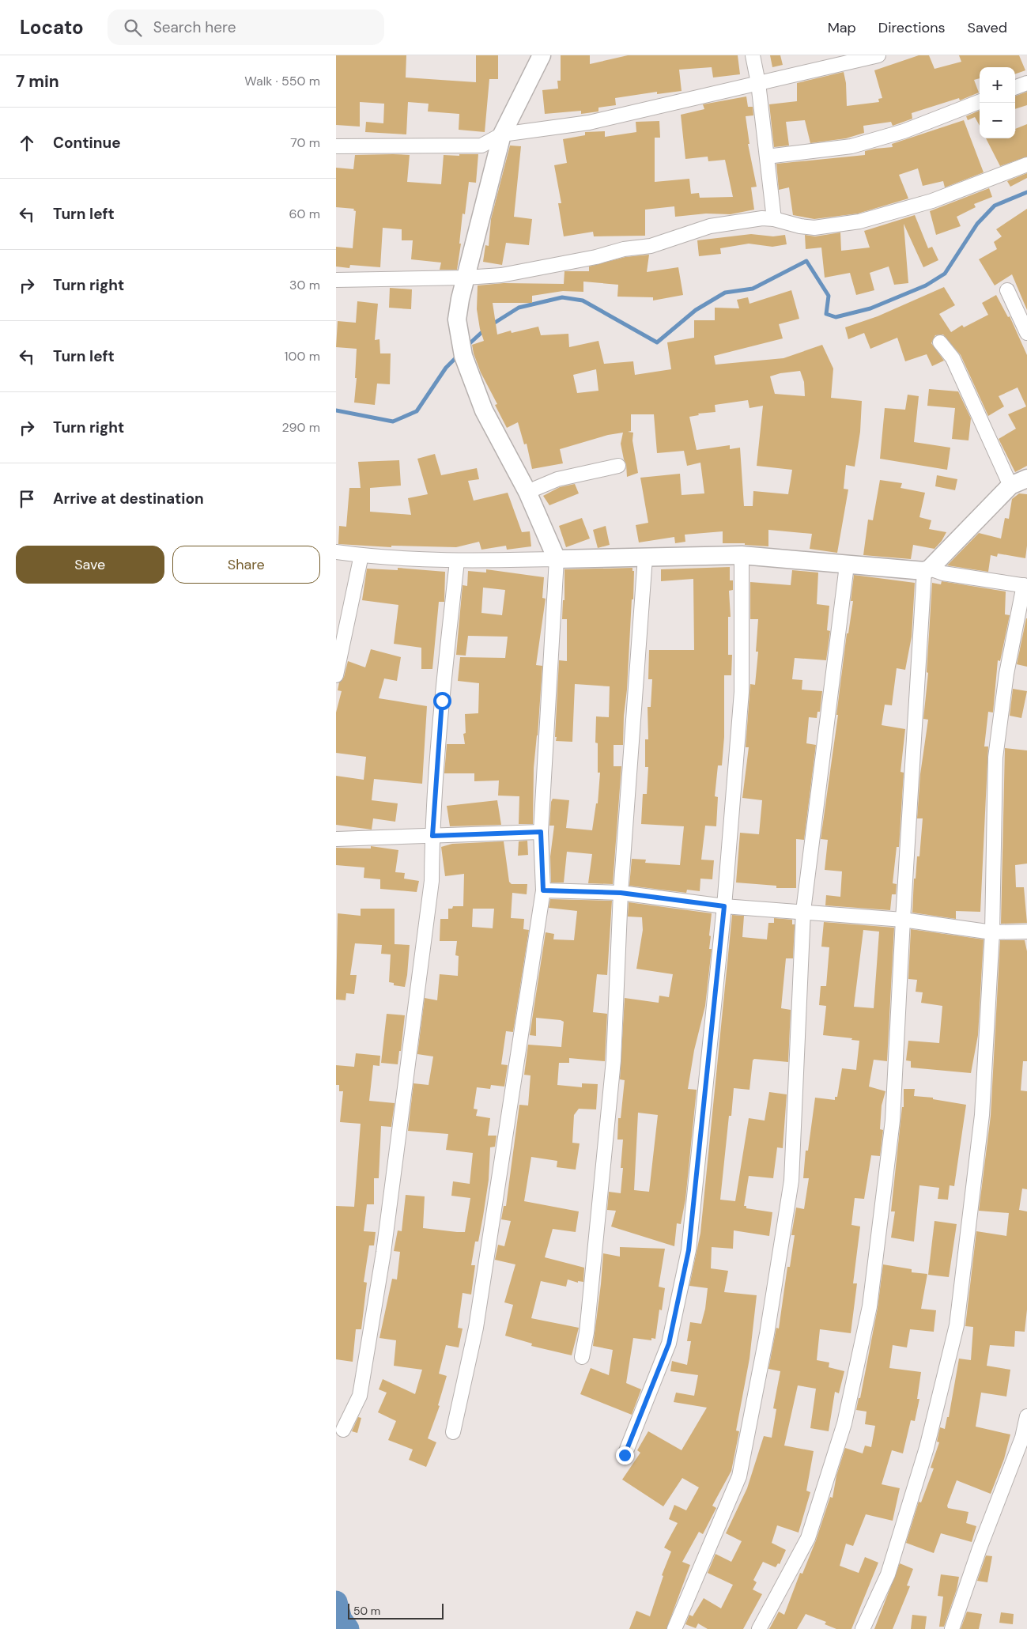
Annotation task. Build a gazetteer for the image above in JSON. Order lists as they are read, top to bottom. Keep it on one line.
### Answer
{"scale_bar":"50 m","page":{"header":"Locato","search":"Search here","nav":["Map","Directions","Saved"],"heading":["7 min","Walk · 550 m"],"map_buttons":["+","−"],"list":[["Continue","70 m"],["Turn left","60 m"],["Turn right","30 m"],["Turn left","100 m"],["Turn right","290 m"],"Arrive at destination"],"buttons":["Save","Share"],"scale":"50 m"}}
